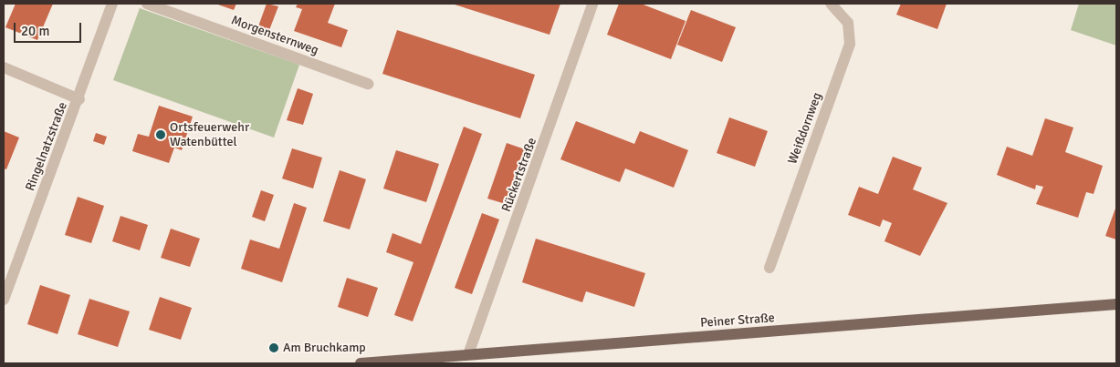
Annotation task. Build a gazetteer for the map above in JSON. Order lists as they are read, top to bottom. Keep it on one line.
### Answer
{"streets":{"main road":["Peiner Straße"],"street":["Morgensternweg","Weißdornweg","Ringelnatzstraße","Rückertstraße"]},"crossings":[["Rückertstraße","Peiner Straße"]],"places":["Ortsfeuerwehr Watenbüttel","Am Bruchkamp"],"scale_bar":"20 m"}
